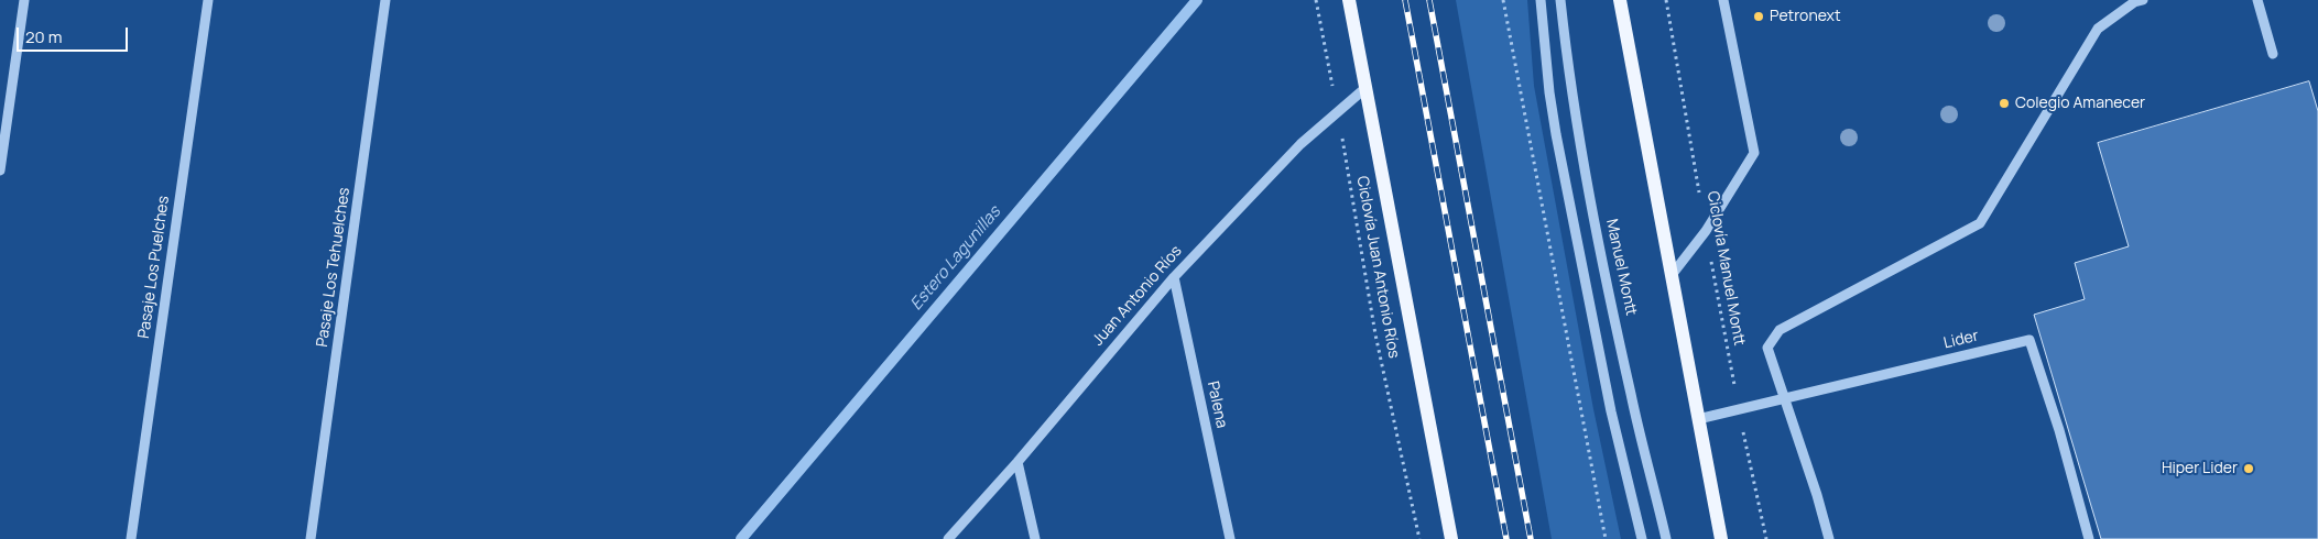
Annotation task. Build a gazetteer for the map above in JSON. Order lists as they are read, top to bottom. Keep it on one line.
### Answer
{"streets":{"street":["Pasaje Los Puelches","Pasaje Los Tehuelches","Manuel Montt","Juan Antonio Ríos","Lider","Palena"],"path":["Ciclovía Juan Antonio Ríos","Ciclovía Manuel Montt"]},"crossings":[["Ciclovía Juan Antonio Ríos","Juan Antonio Ríos"],["Ciclovía Manuel Montt","Lider"],["Juan Antonio Ríos","Palena"]],"water":["Estero Lagunillas"],"places":["Petronext","Colegio Amanecer","Hiper Lider"],"scale_bar":"20 m"}
